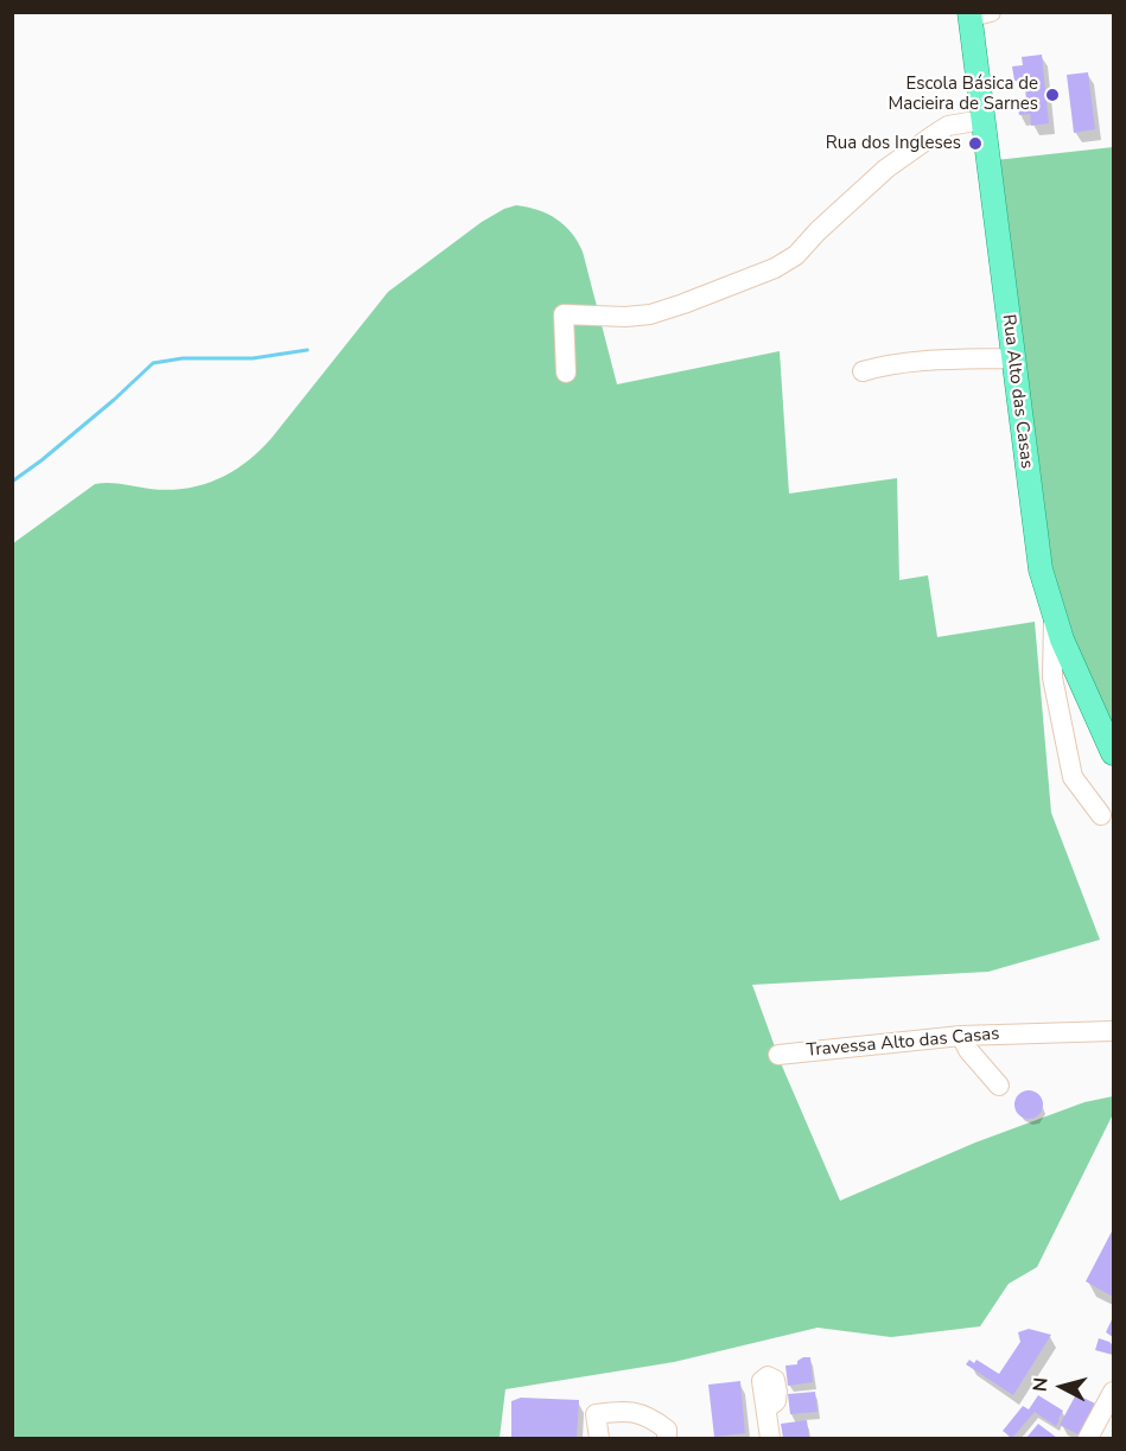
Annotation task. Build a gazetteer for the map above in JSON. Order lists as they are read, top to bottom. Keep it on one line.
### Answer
{"streets":{"main road":["Rua Alto das Casas"],"street":["Travessa Alto das Casas"]},"places":["Escola Básica de Macieira de Sarnes","Rua dos Ingleses"],"north":"left"}
